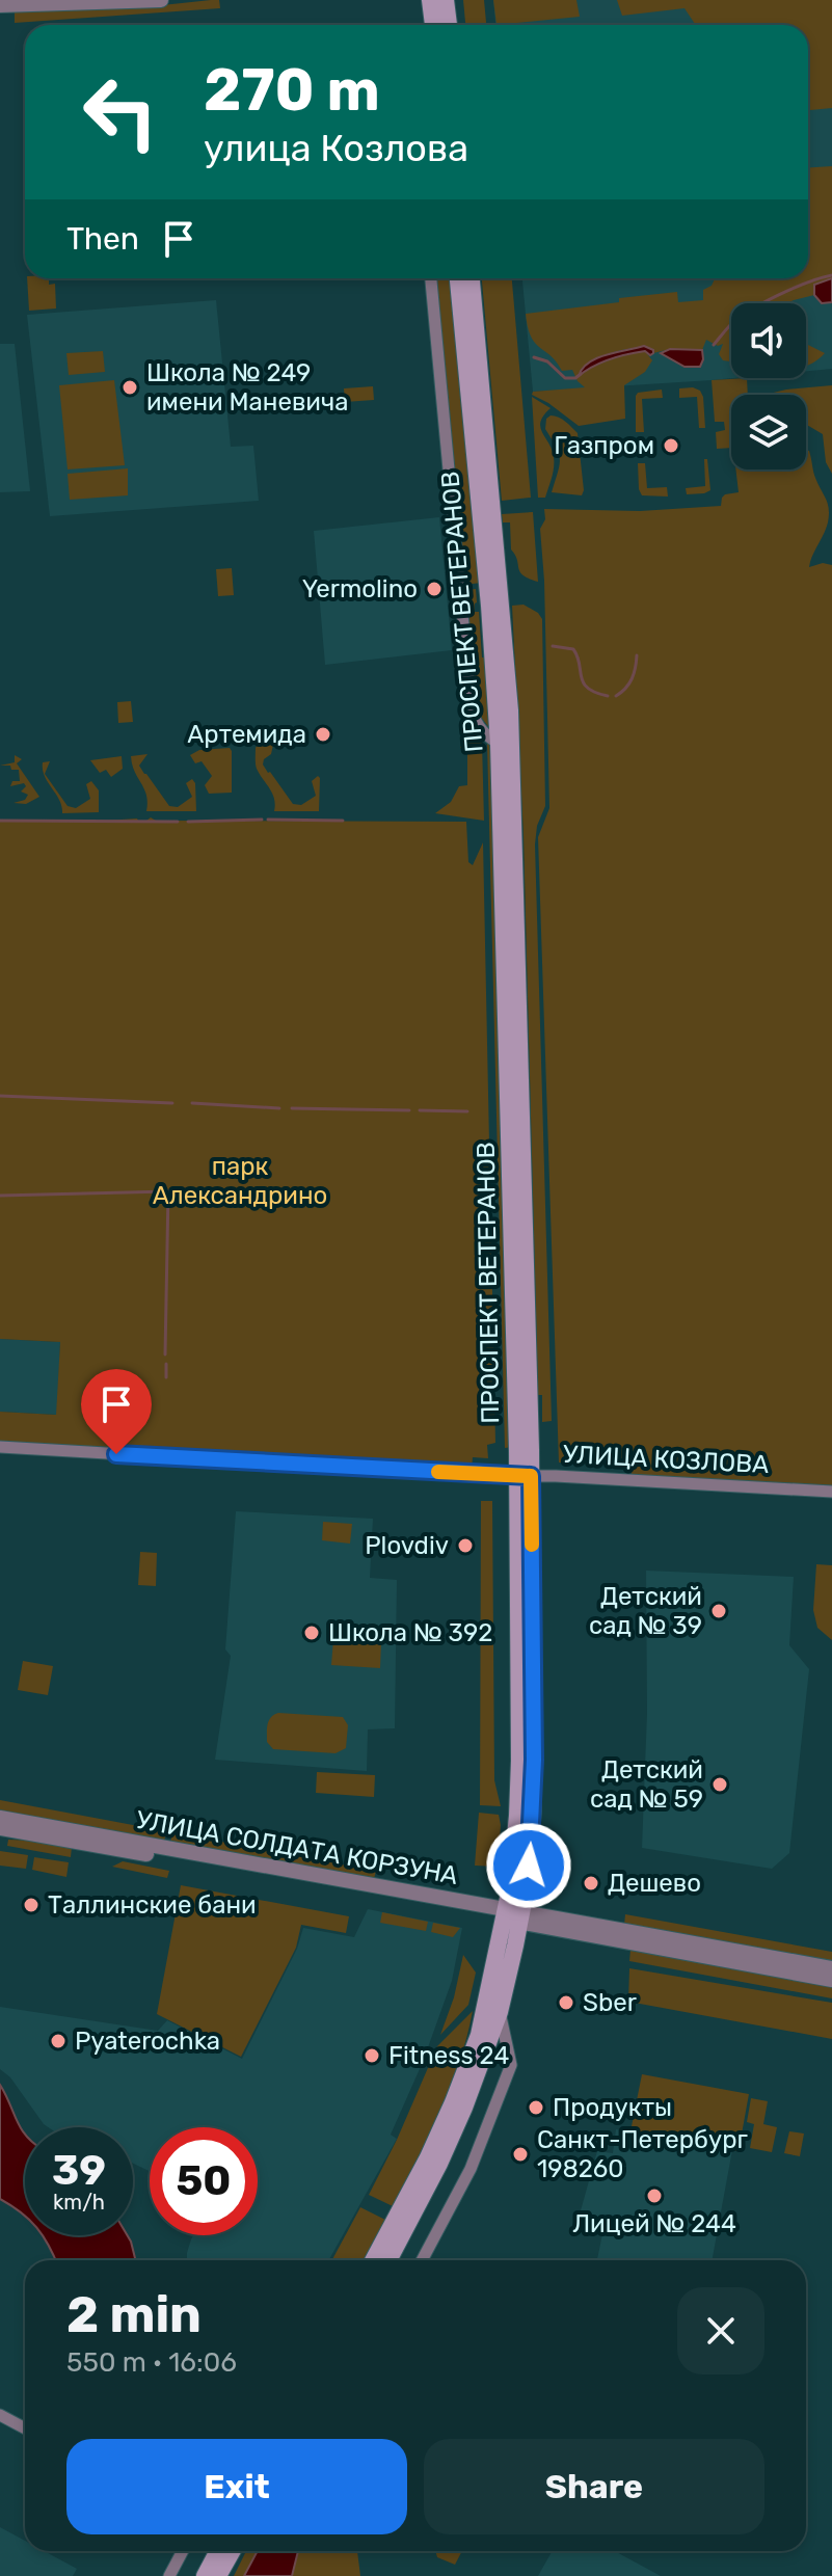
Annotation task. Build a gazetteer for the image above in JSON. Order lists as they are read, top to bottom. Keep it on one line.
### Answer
{"streets":{"main road":["ПРОСПЕКТ ВЕТЕРАНОВ"],"street":["УЛИЦА КОЗЛОВА","УЛИЦА СОЛДАТА КОРЗУНА"]},"crossings":[["ПРОСПЕКТ ВЕТЕРАНОВ","УЛИЦА КОЗЛОВА"],["ПРОСПЕКТ ВЕТЕРАНОВ","УЛИЦА СОЛДАТА КОРЗУНА"]],"parks":["парк Александрино"],"places":["Школа № 249 имени Маневича","Газпром","Yermolino","Артемида","Plovdiv","Детский сад № 39","Школа № 392","Детский сад № 59","Дешево","Таллинские бани","Sber","Pyaterochka","Fitness 24","Продукты","Санкт-Петербург 198260","Лицей № 244"],"page":{"turn":["270 m","улица Козлова"],"then":"Then","speed":"39 km/h","limit":"50","heading":["2 min","550 m · 16:06"],"buttons":["Exit","Share"]}}
